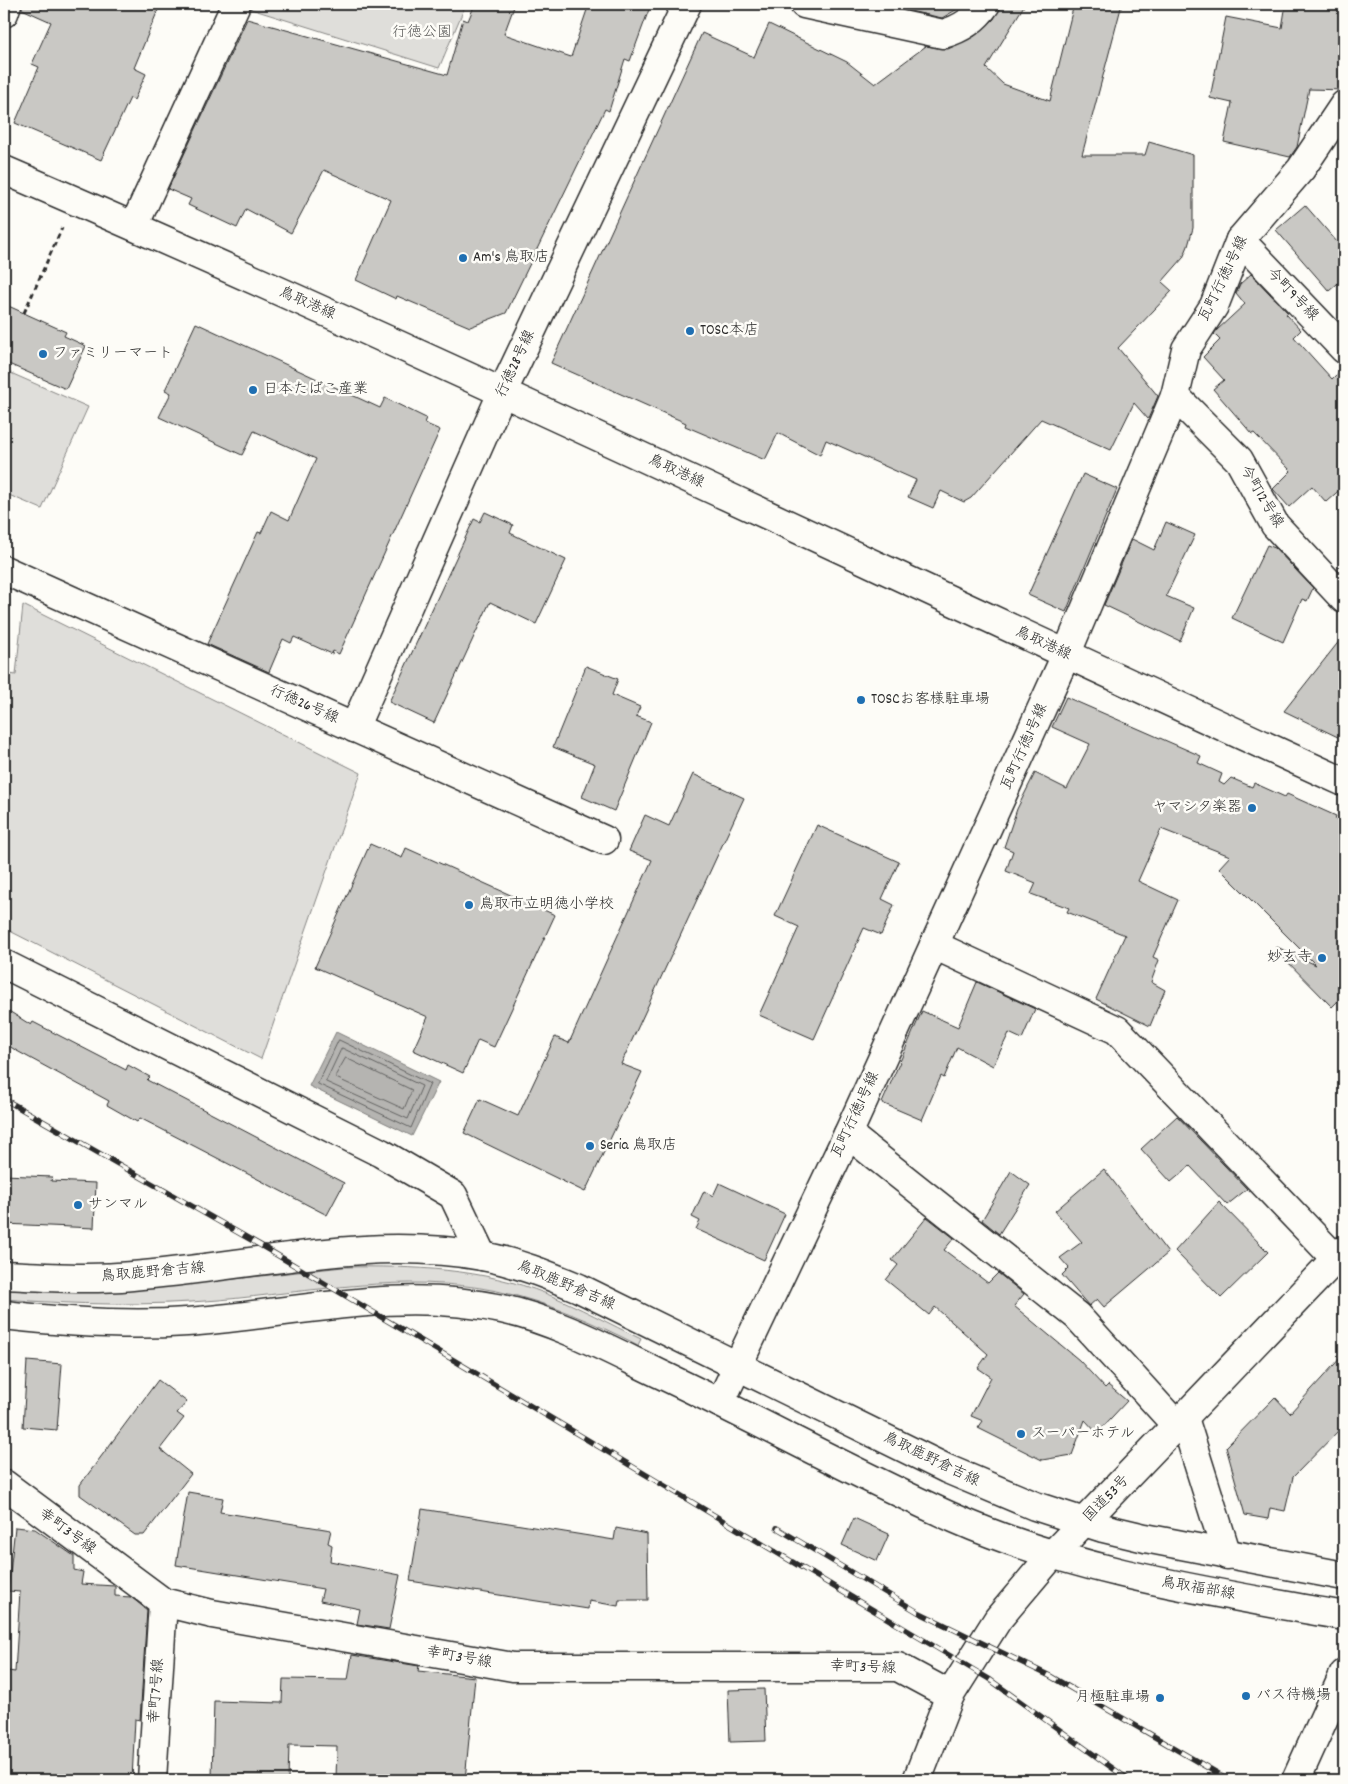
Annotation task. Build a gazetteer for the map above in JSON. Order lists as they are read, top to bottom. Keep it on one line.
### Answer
{"streets":{"main road":["瓦町行徳1号線","今町9号線","鳥取港線","行徳28号線","今町12号線","行徳26号線","鳥取鹿野倉吉線","国道53号","幸町3号線","鳥取福部線","幸町7号線"]},"crossings":[["瓦町行徳1号線","今町9号線"],["瓦町行徳1号線","鳥取港線"],["瓦町行徳1号線","今町12号線"],["瓦町行徳1号線","鳥取鹿野倉吉線"],["鳥取港線","行徳28号線"],["行徳28号線","行徳26号線"],["鳥取鹿野倉吉線","国道53号"],["国道53号","幸町3号線"],["国道53号","鳥取福部線"],["幸町3号線","幸町7号線"]],"parks":["行徳公園"],"places":["Am's 鳥取店","TOSC本店","ファミリーマート","日本たばこ産業","TOSCお客様駐車場","ヤマシタ楽器","鳥取市立明徳小学校","妙玄寺","Seria 鳥取店","サンマル","スーパーホテル","バス待機場","月極駐車場"]}
